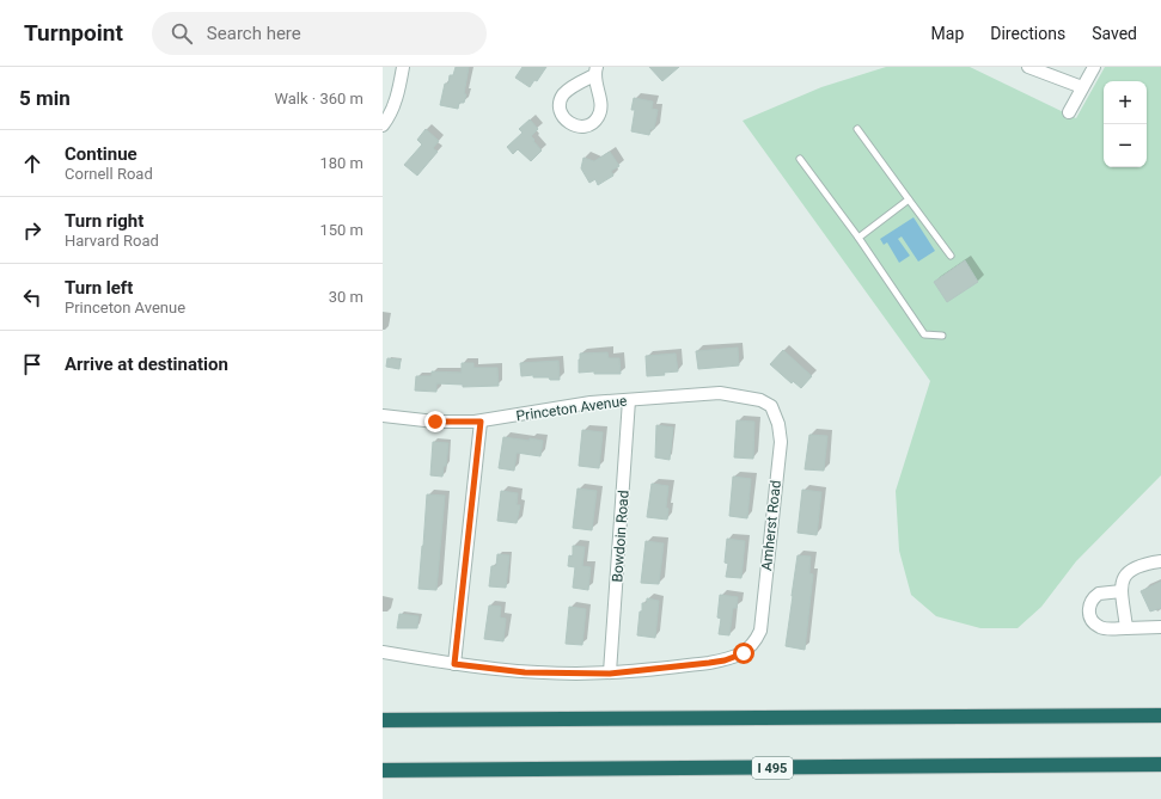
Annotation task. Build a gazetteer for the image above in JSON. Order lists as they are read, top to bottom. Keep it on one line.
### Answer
{"streets":{"highway":["I 495"],"street":["Princeton Avenue","Amherst Road","Bowdoin Road"]},"crossings":[["Princeton Avenue","Amherst Road"],["Princeton Avenue","Bowdoin Road"],["Amherst Road","Bowdoin Road"]],"page":{"header":"Turnpoint","search":"Search here","nav":["Map","Directions","Saved"],"heading":["5 min","Walk · 360 m"],"map_buttons":["+","−"],"list":[["Continue","Cornell Road","180 m"],["Turn right","Harvard Road","150 m"],["Turn left","Princeton Avenue","30 m"],"Arrive at destination"]}}
